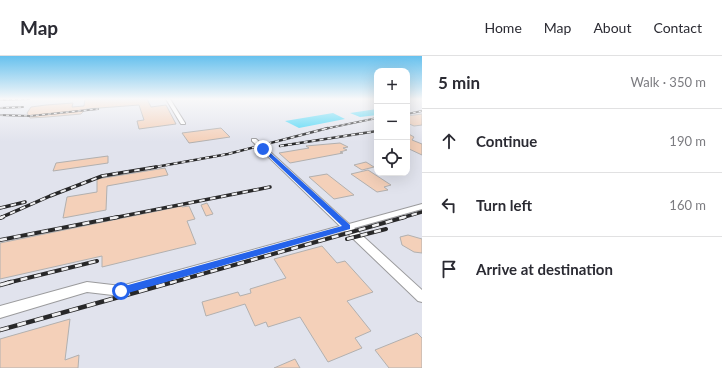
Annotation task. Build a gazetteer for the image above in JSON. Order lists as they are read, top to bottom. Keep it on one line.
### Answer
{"page":{"header":"Map","nav":["Home","Map","About","Contact"],"heading":["5 min","Walk · 350 m"],"map_buttons":["+","−"],"list":[["Continue","190 m"],["Turn left","160 m"],"Arrive at destination"]}}
